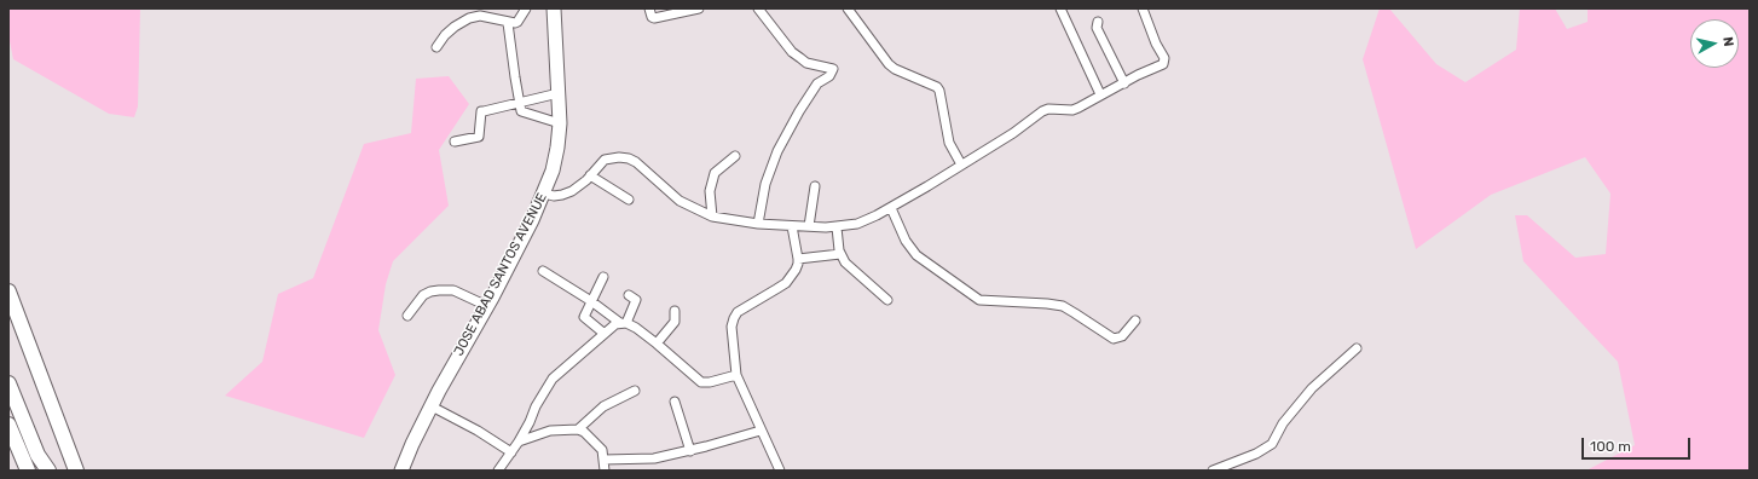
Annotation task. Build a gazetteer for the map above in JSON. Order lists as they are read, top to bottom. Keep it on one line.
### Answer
{"streets":{"highway":["JOSE ABAD SANTOS AVENUE"]},"scale_bar":"100 m","north":"right"}
